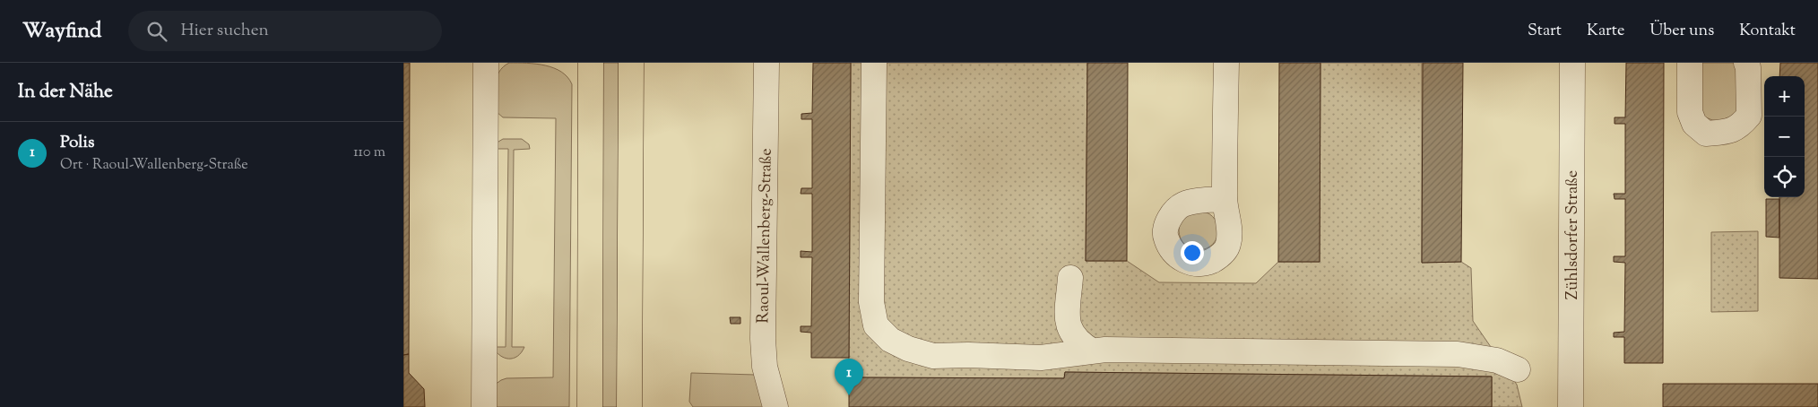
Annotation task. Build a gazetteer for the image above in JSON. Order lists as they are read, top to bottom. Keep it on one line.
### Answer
{"streets":{"street":["Zühlsdorfer Straße","Raoul-Wallenberg-Straße"]},"page":{"header":"Wayfind","search":"Hier suchen","nav":["Start","Karte","Über uns","Kontakt"],"heading":"In der Nähe","map_buttons":["+","−"],"list":[{"mark":"1","name":"Polis","note":"Ort · Raoul-Wallenberg-Straße","value":"110 m"}],"pins":"1"}}
